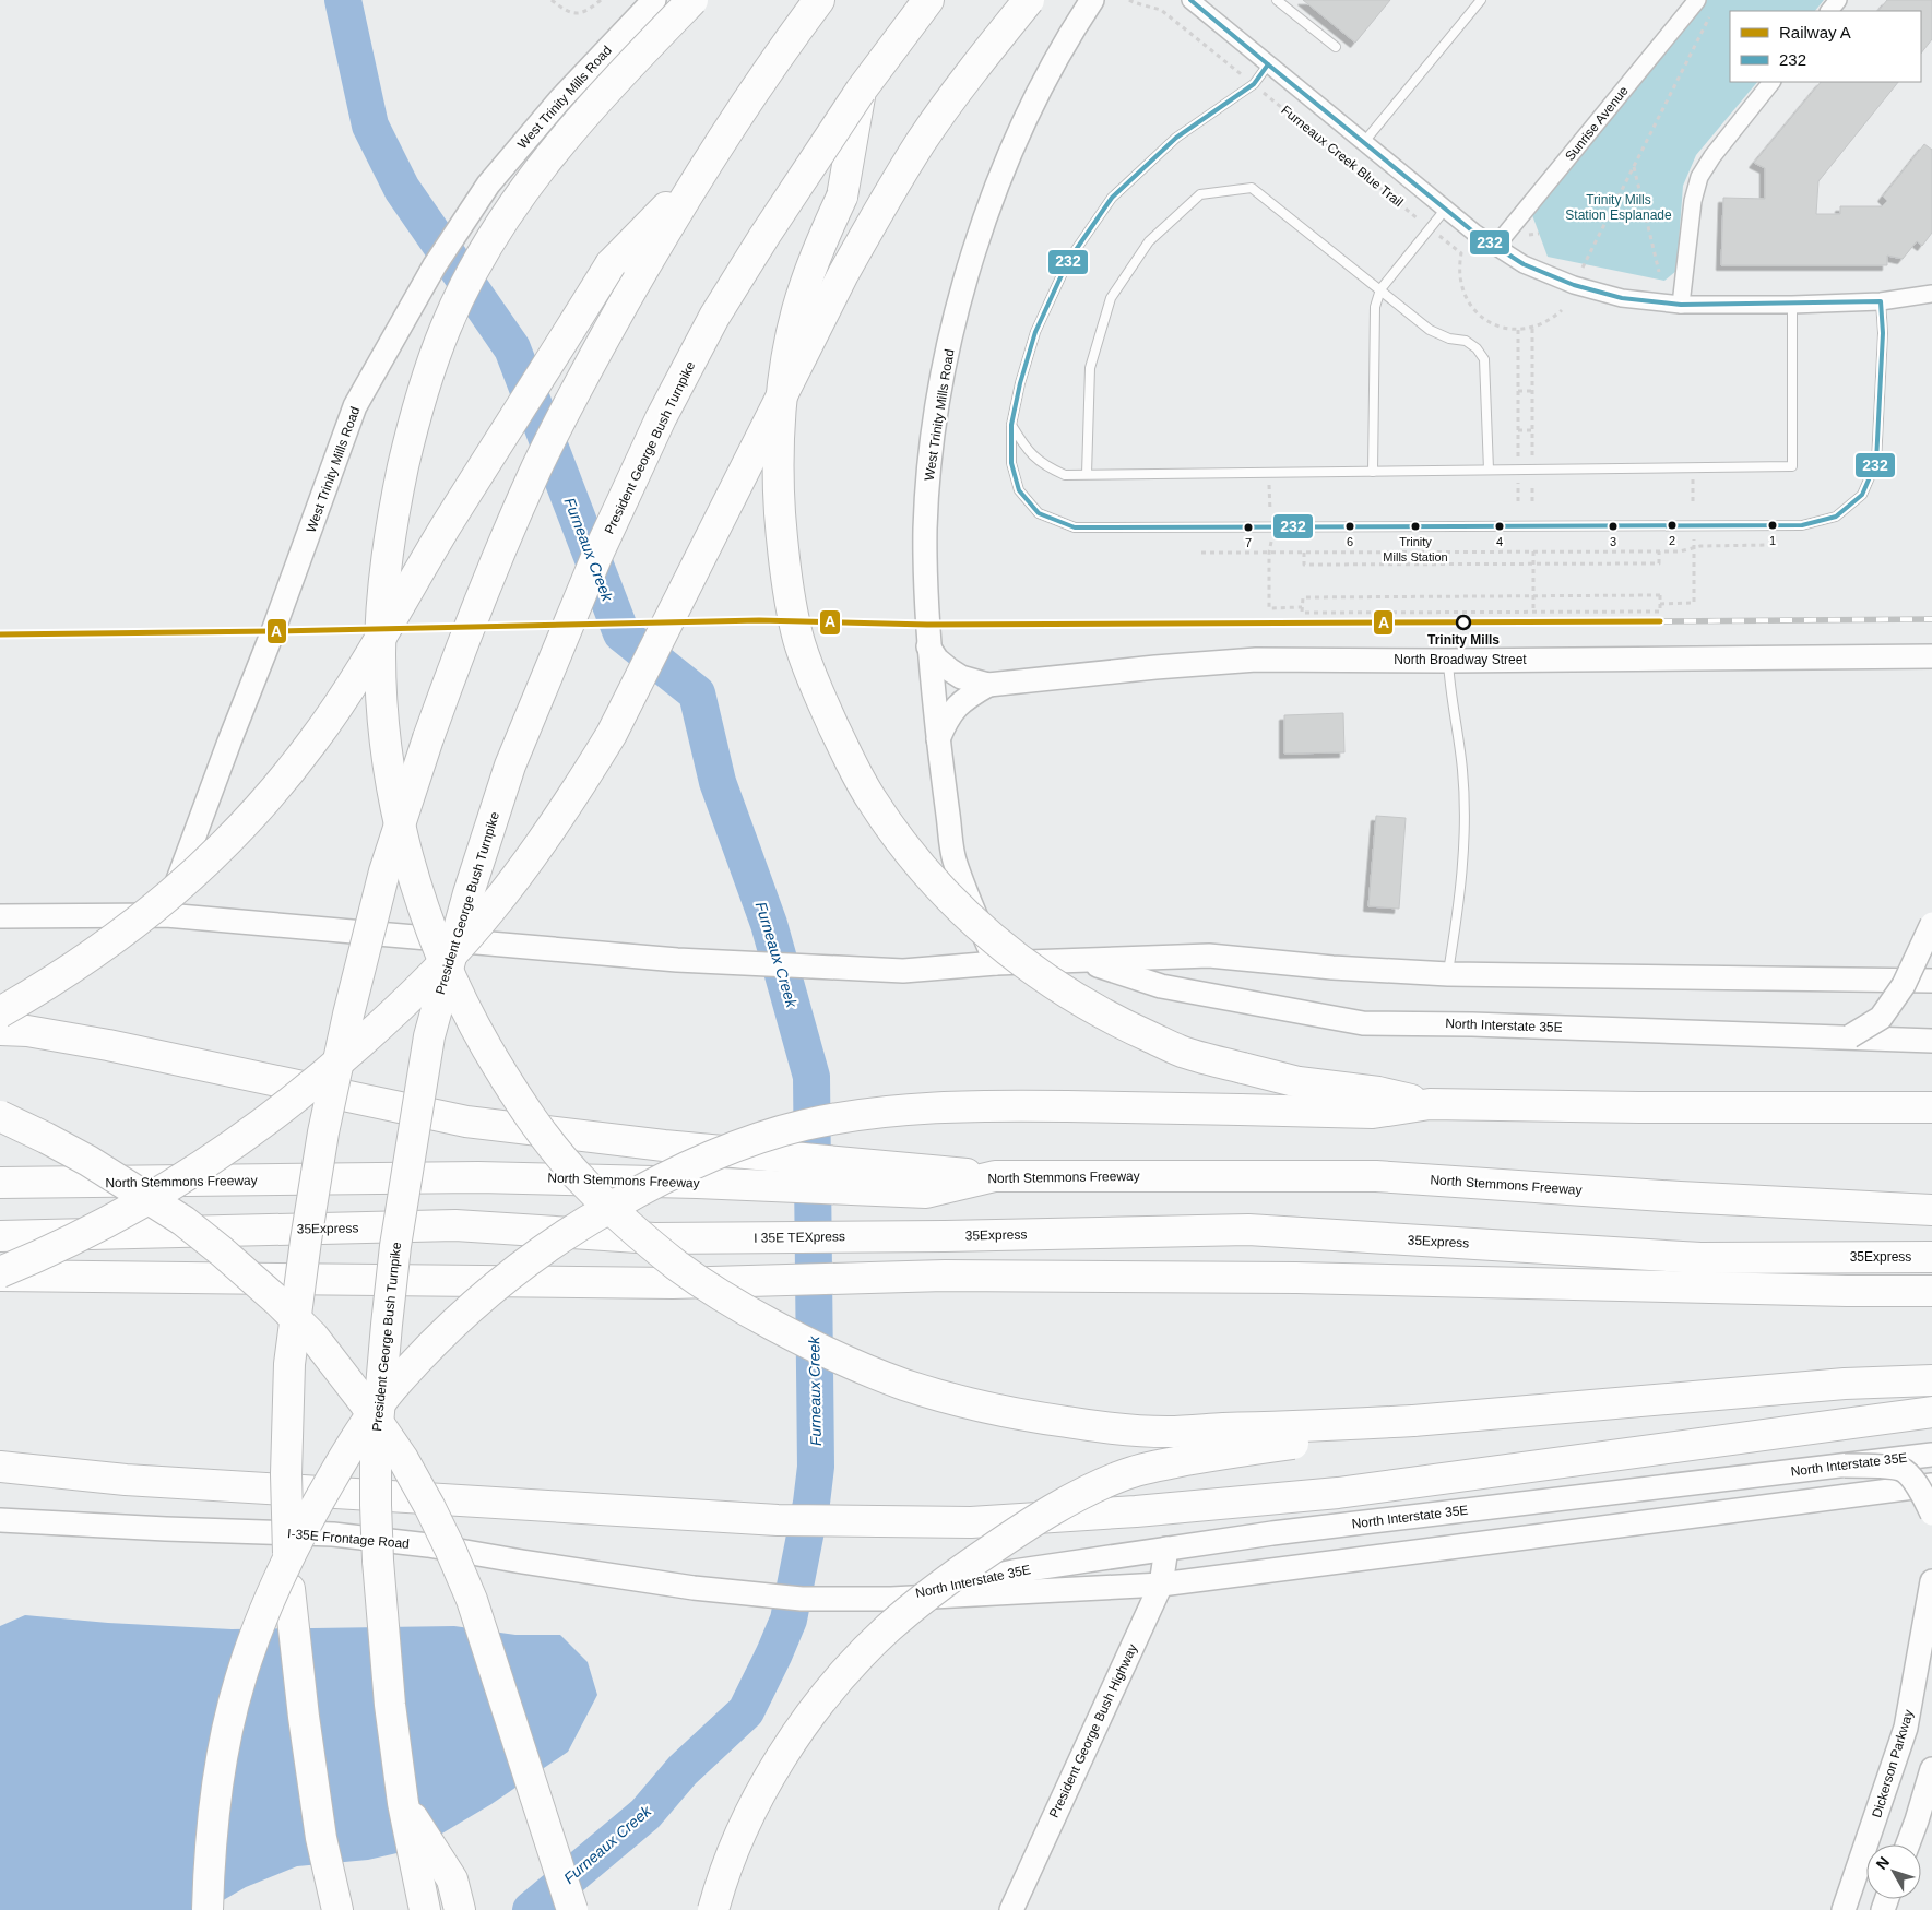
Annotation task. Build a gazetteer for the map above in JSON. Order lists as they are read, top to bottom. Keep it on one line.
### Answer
{"streets":{"highway":["President George Bush Turnpike","North Stemmons Freeway","35Express","I 35E TEXpress"],"main road":["West Trinity Mills Road","North Broadway Street","North Interstate 35E","I-35E Frontage Road","President George Bush Highway","Dickerson Parkway"],"street":["Sunrise Avenue"],"path":["Furneaux Creek Blue Trail"]},"crossings":[["West Trinity Mills Road","North Broadway Street"],["North Interstate 35E","I-35E Frontage Road"],["North Interstate 35E","President George Bush Highway"],["35Express","I 35E TEXpress"]],"water":["Furneaux Creek"],"parks":["Trinity Mills Station Esplanade"],"places":["2","1","6","Trinity Mills Station","4","3","7","Trinity Mills"],"lines":["transit line 232","rail line A"],"legend":["Railway A","232"],"north":"top left"}
